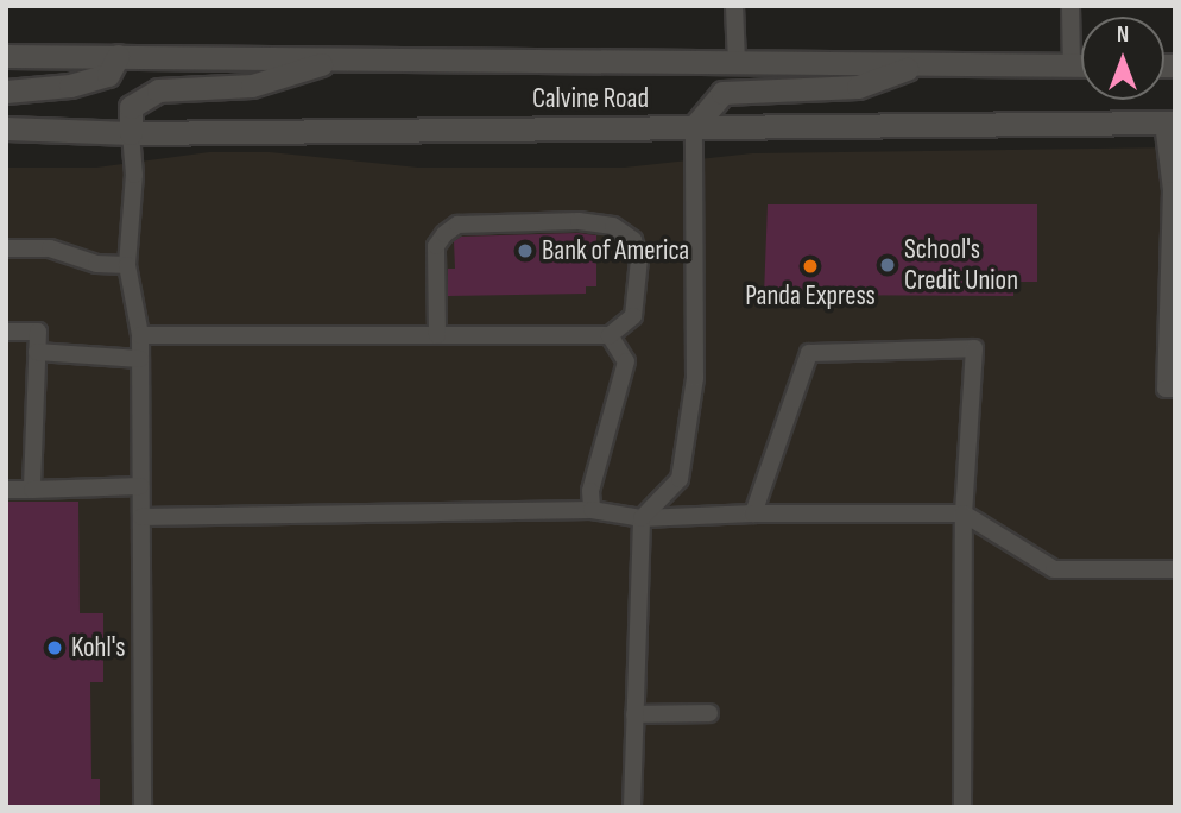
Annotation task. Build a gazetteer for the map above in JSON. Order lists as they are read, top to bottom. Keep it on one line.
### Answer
{"streets":{"main road":["Calvine Road"]},"places":["Bank of America","School's Credit Union","Panda Express","Kohl's"],"north":"top"}
